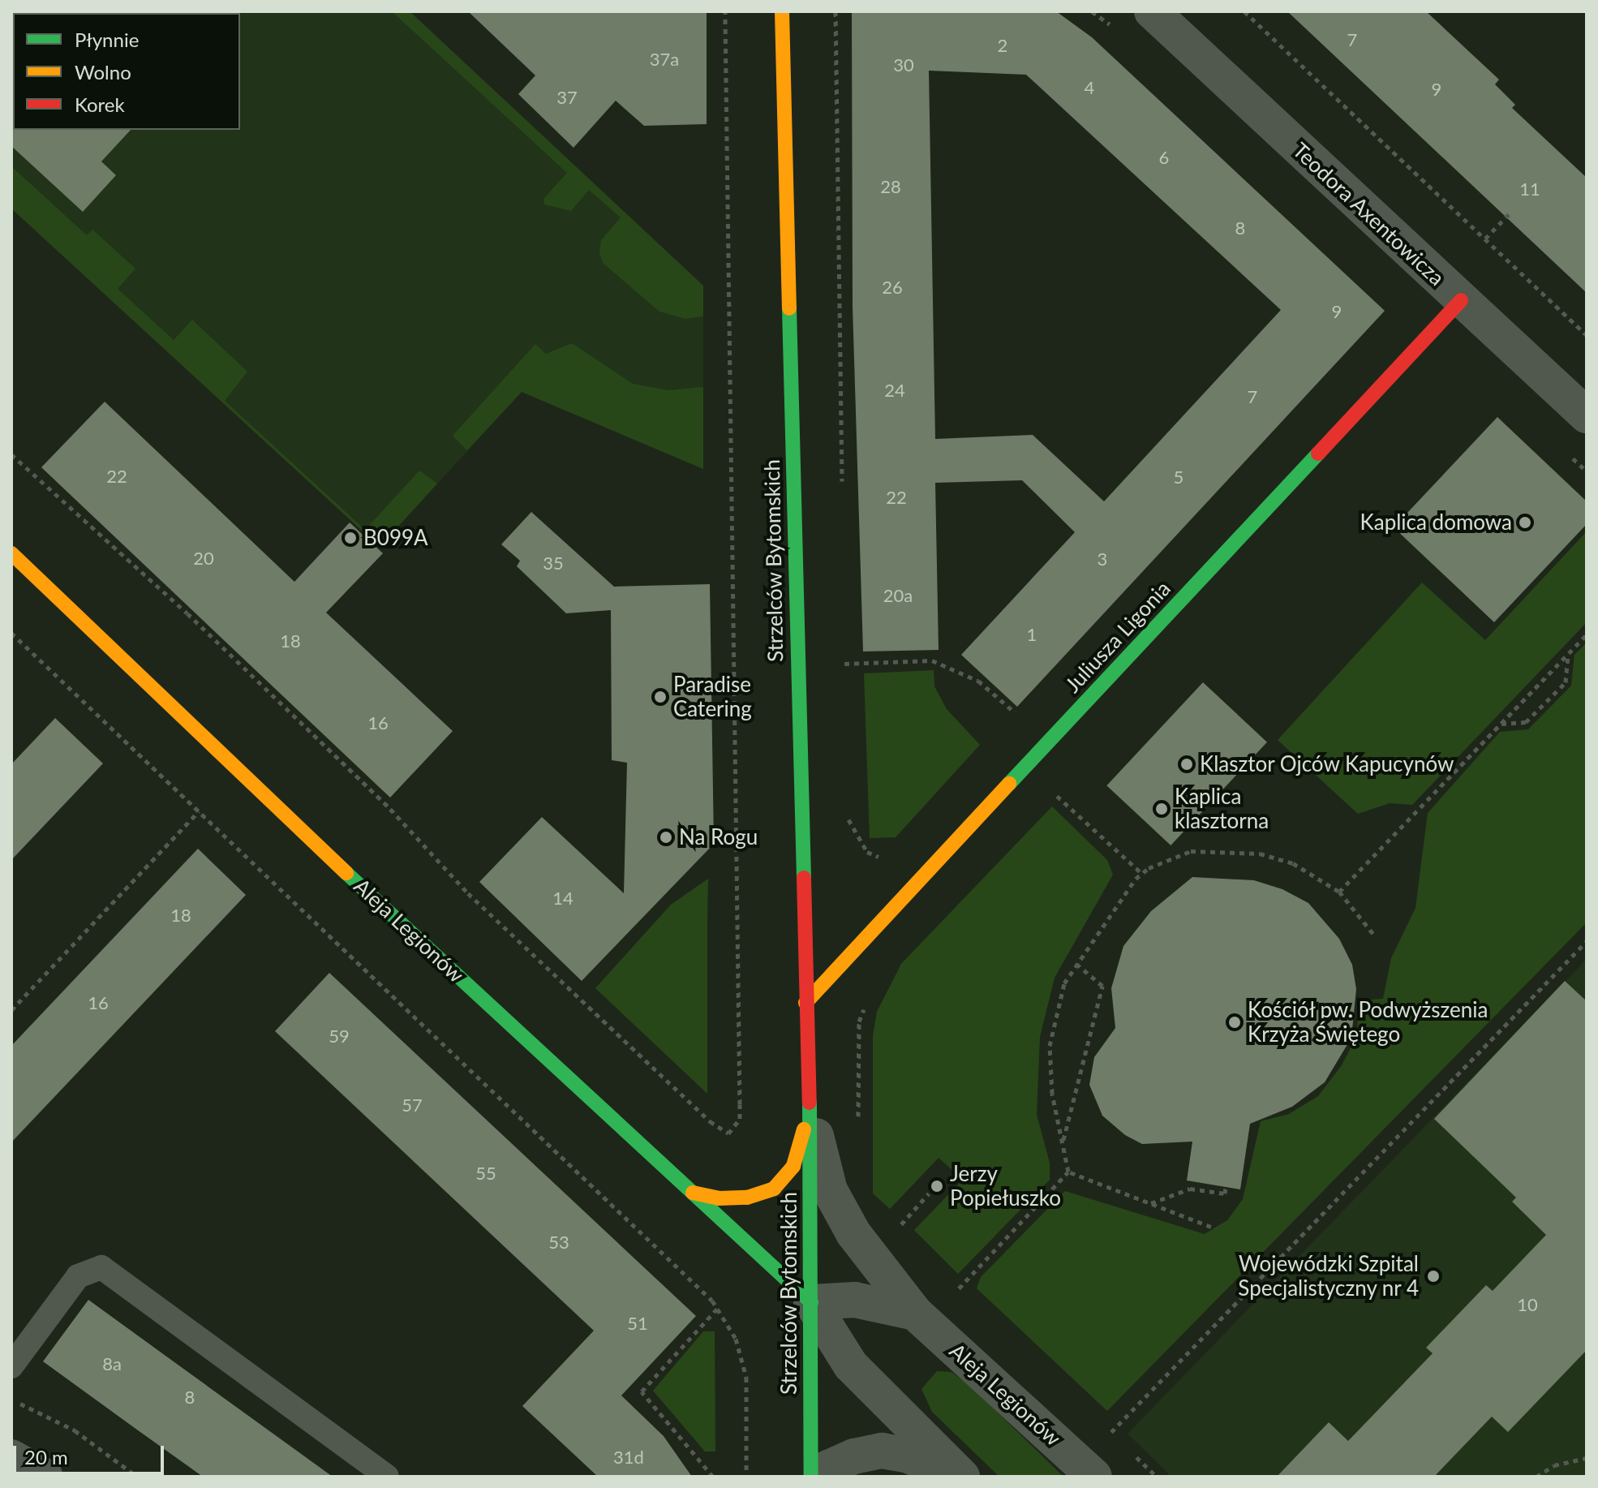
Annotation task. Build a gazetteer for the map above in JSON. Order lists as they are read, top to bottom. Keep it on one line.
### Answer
{"streets":{"street":["Teodora Axentowicza","Strzelców Bytomskich","Juliusza Ligonia","Aleja Legionów"]},"crossings":[["Teodora Axentowicza","Juliusza Ligonia"],["Strzelców Bytomskich","Juliusza Ligonia"],["Strzelców Bytomskich","Aleja Legionów"]],"places":["Kaplica domowa","B099A","Paradise Catering","Klasztor Ojców Kapucynów","Kaplica klasztorna","Na Rogu","Kościół pw. Podwyższenia Krzyża Świętego","Jerzy Popiełuszko","Wojewódzki Szpital Specjalistyczny nr 4"],"house_numbers":["7","2","37a","30","4","9","37","6","28","11","8","26","9","24","7","22","5","22","20","3","35","20a","1","18","16","14","18","16","59","57","55","53","10","51","8a","8","31d"],"legend":["Płynnie","Wolno","Korek"],"scale_bar":"20 m"}
